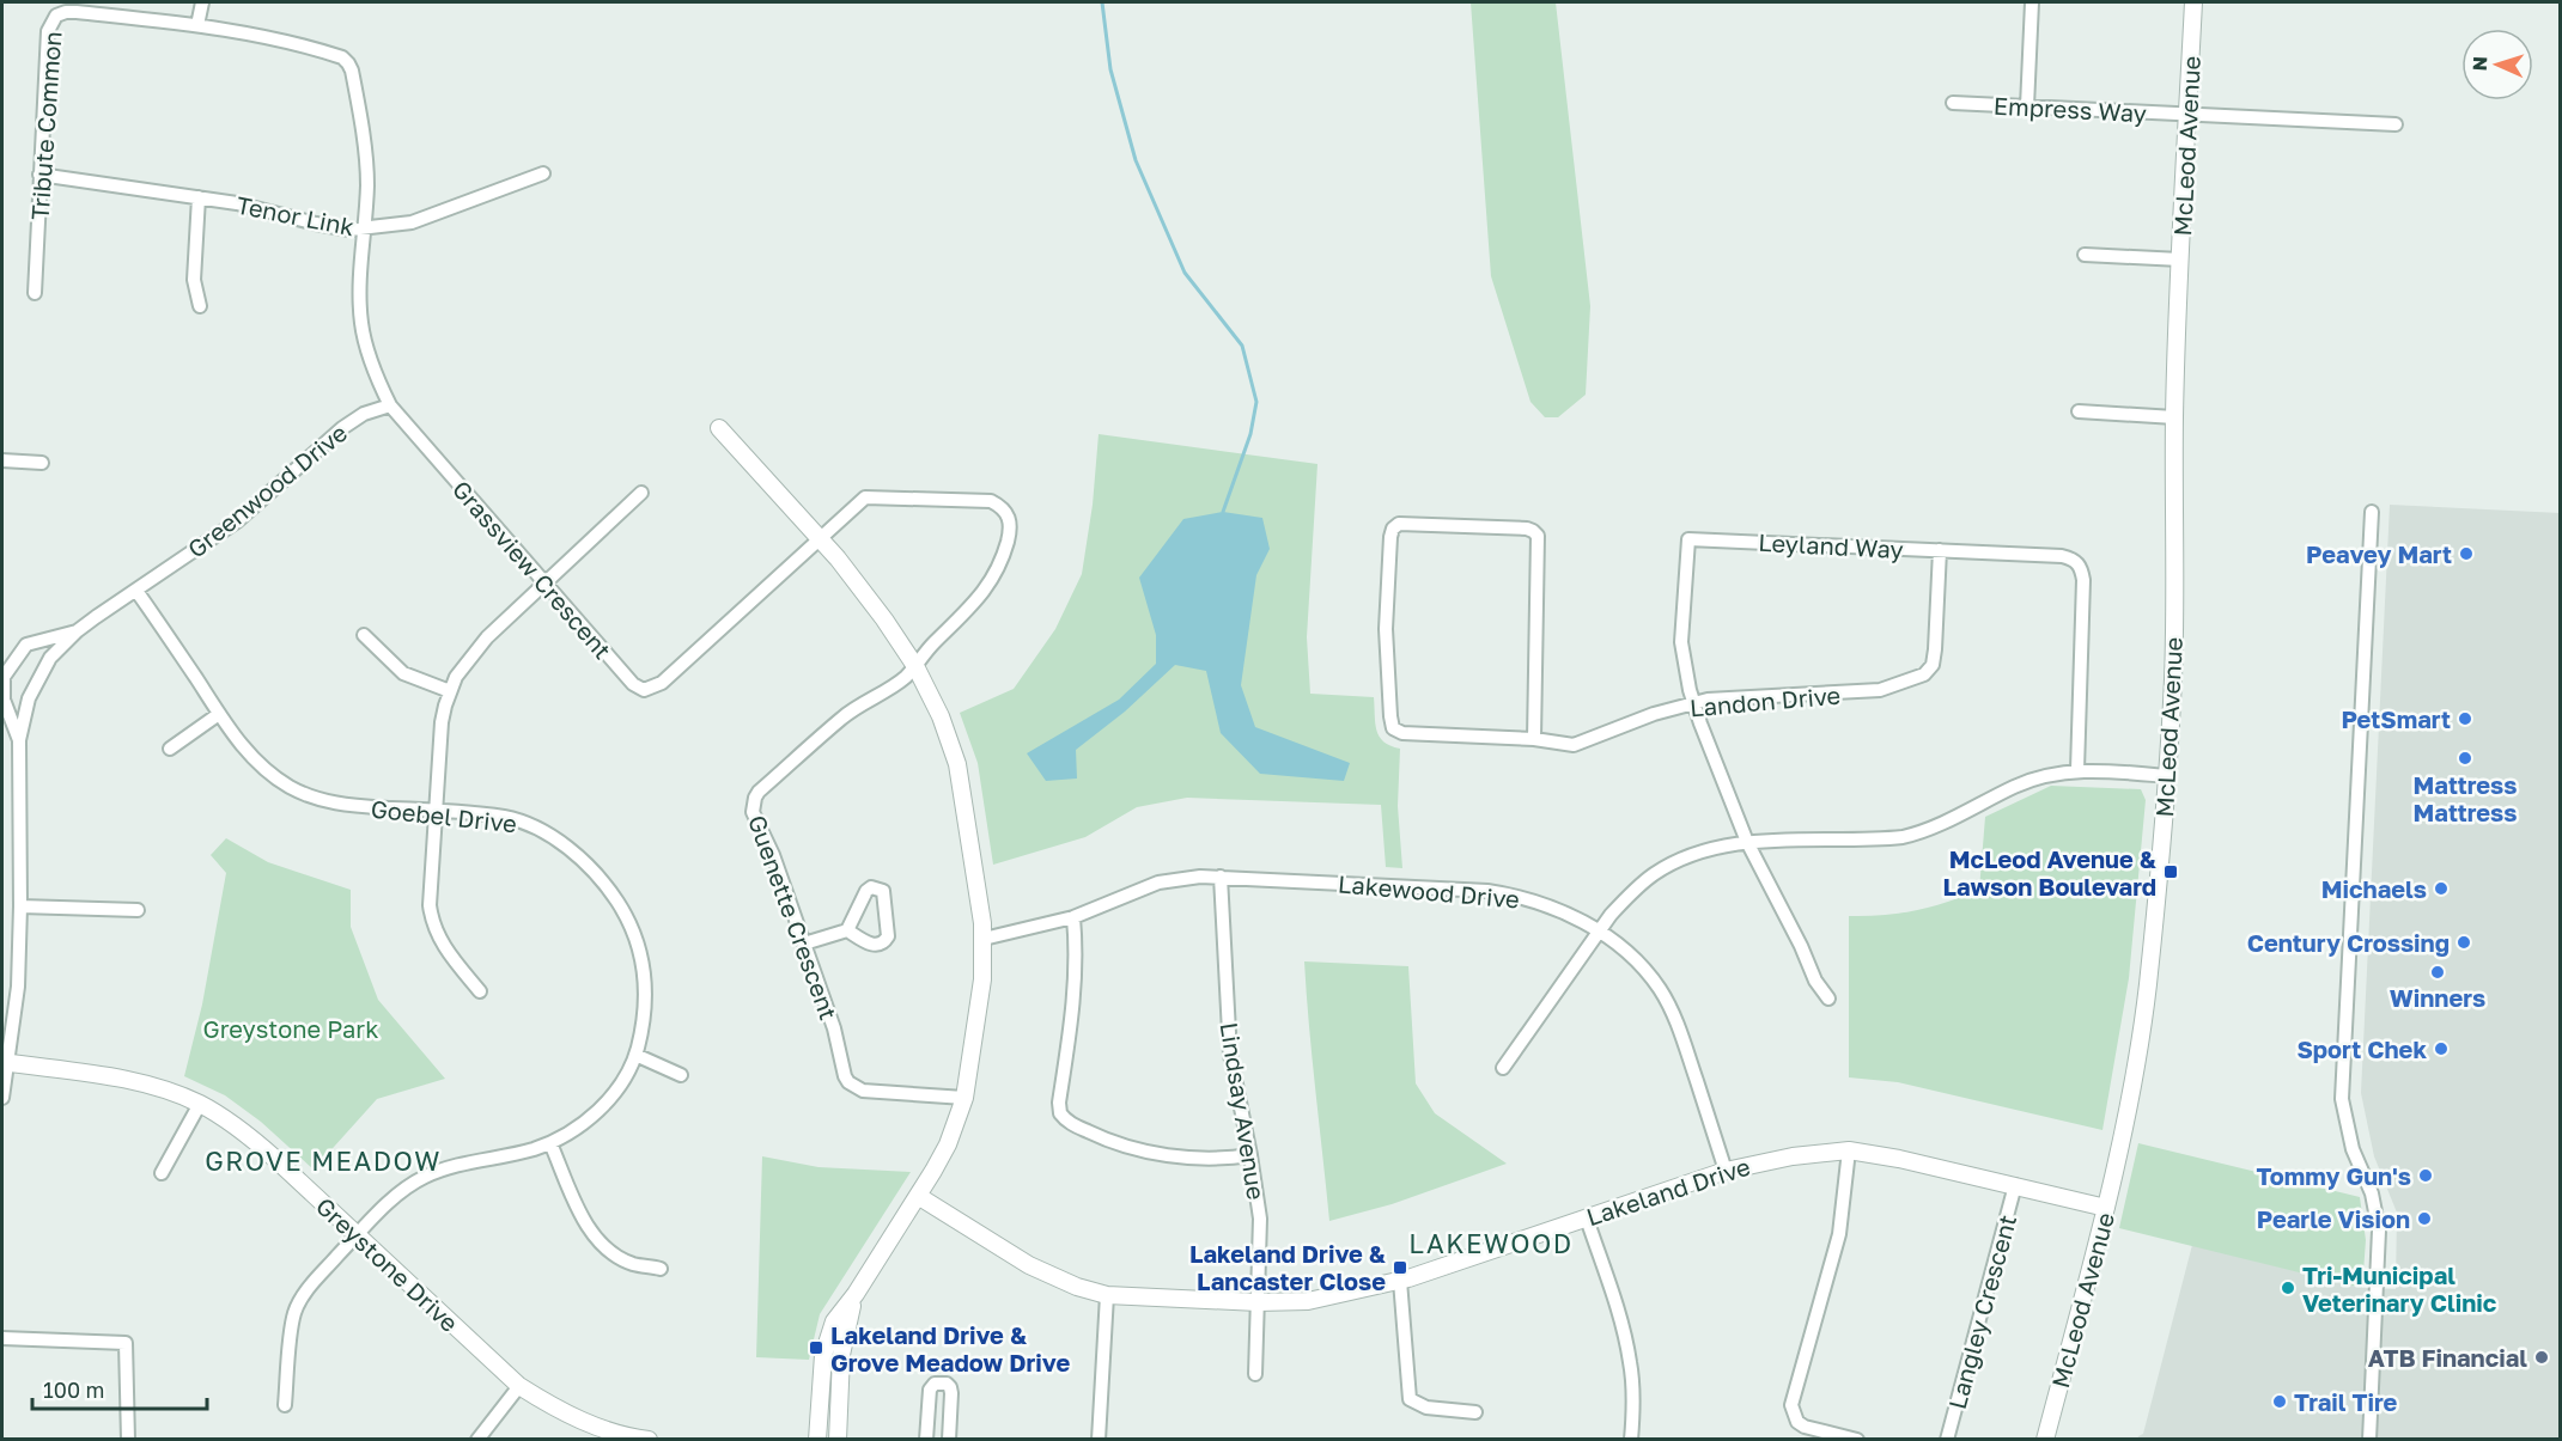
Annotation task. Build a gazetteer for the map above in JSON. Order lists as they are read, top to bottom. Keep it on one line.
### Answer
{"streets":{"street":["Empress Way","Tribute Common","McLeod Avenue","Tenor Link","Greenwood Drive","Leyland Way","Grassview Crescent","Landon Drive","Goebel Drive","Lakewood Drive","Guenette Crescent","Lindsay Avenue","Lakeland Drive","Greystone Drive","Langley Crescent"]},"crossings":[["Empress Way","McLeod Avenue"],["Tribute Common","Tenor Link"],["Tribute Common","Grassview Crescent"],["McLeod Avenue","Lakeland Drive"],["Tenor Link","Grassview Crescent"],["Greenwood Drive","Grassview Crescent"],["Greenwood Drive","Goebel Drive"],["Greenwood Drive","Greystone Drive"],["Leyland Way","Landon Drive"],["Grassview Crescent","Guenette Crescent"],["Goebel Drive","Greystone Drive"],["Lakewood Drive","Lindsay Avenue"],["Lakewood Drive","Lakeland Drive"],["Lindsay Avenue","Lakeland Drive"],["Lakeland Drive","Langley Crescent"]],"districts":["GROVE MEADOW","LAKEWOOD"],"parks":["Greystone Park"],"places":{"other":["Peavey Mart","PetSmart","Mattress Mattress","Michaels","Century Crossing","Winners","Sport Chek","Tommy Gun's","Pearle Vision","Tri-Municipal Veterinary Clinic","ATB Financial","Trail Tire"],"transit":["McLeod Avenue & Lawson Boulevard","Lakeland Drive & Lancaster Close","Lakeland Drive & Grove Meadow Drive"]},"scale_bar":"100 m","north":"left"}
